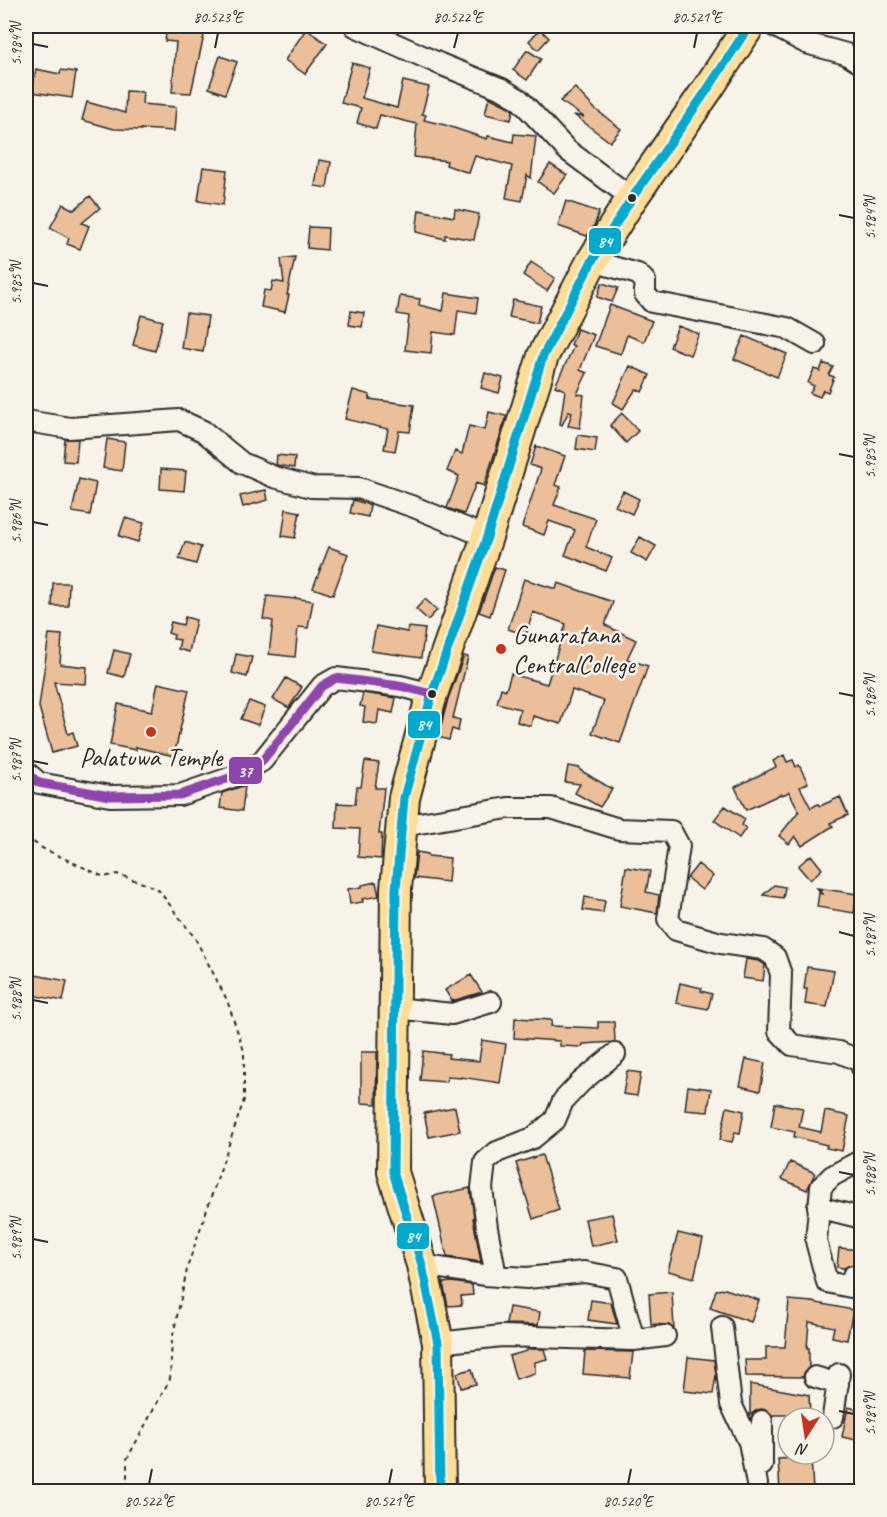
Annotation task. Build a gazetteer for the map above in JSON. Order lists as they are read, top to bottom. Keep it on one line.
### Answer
{"places":["Gunaratana CentralCollege","Palatuwa Temple"],"lines":["transit line 84","transit line 37"],"north":"bottom","coordinates":["80.523°E","80.522°E","80.521°E","5.984°N","5.985°N","5.986°N","5.987°N","5.988°N","5.989°N","80.520°E"]}
